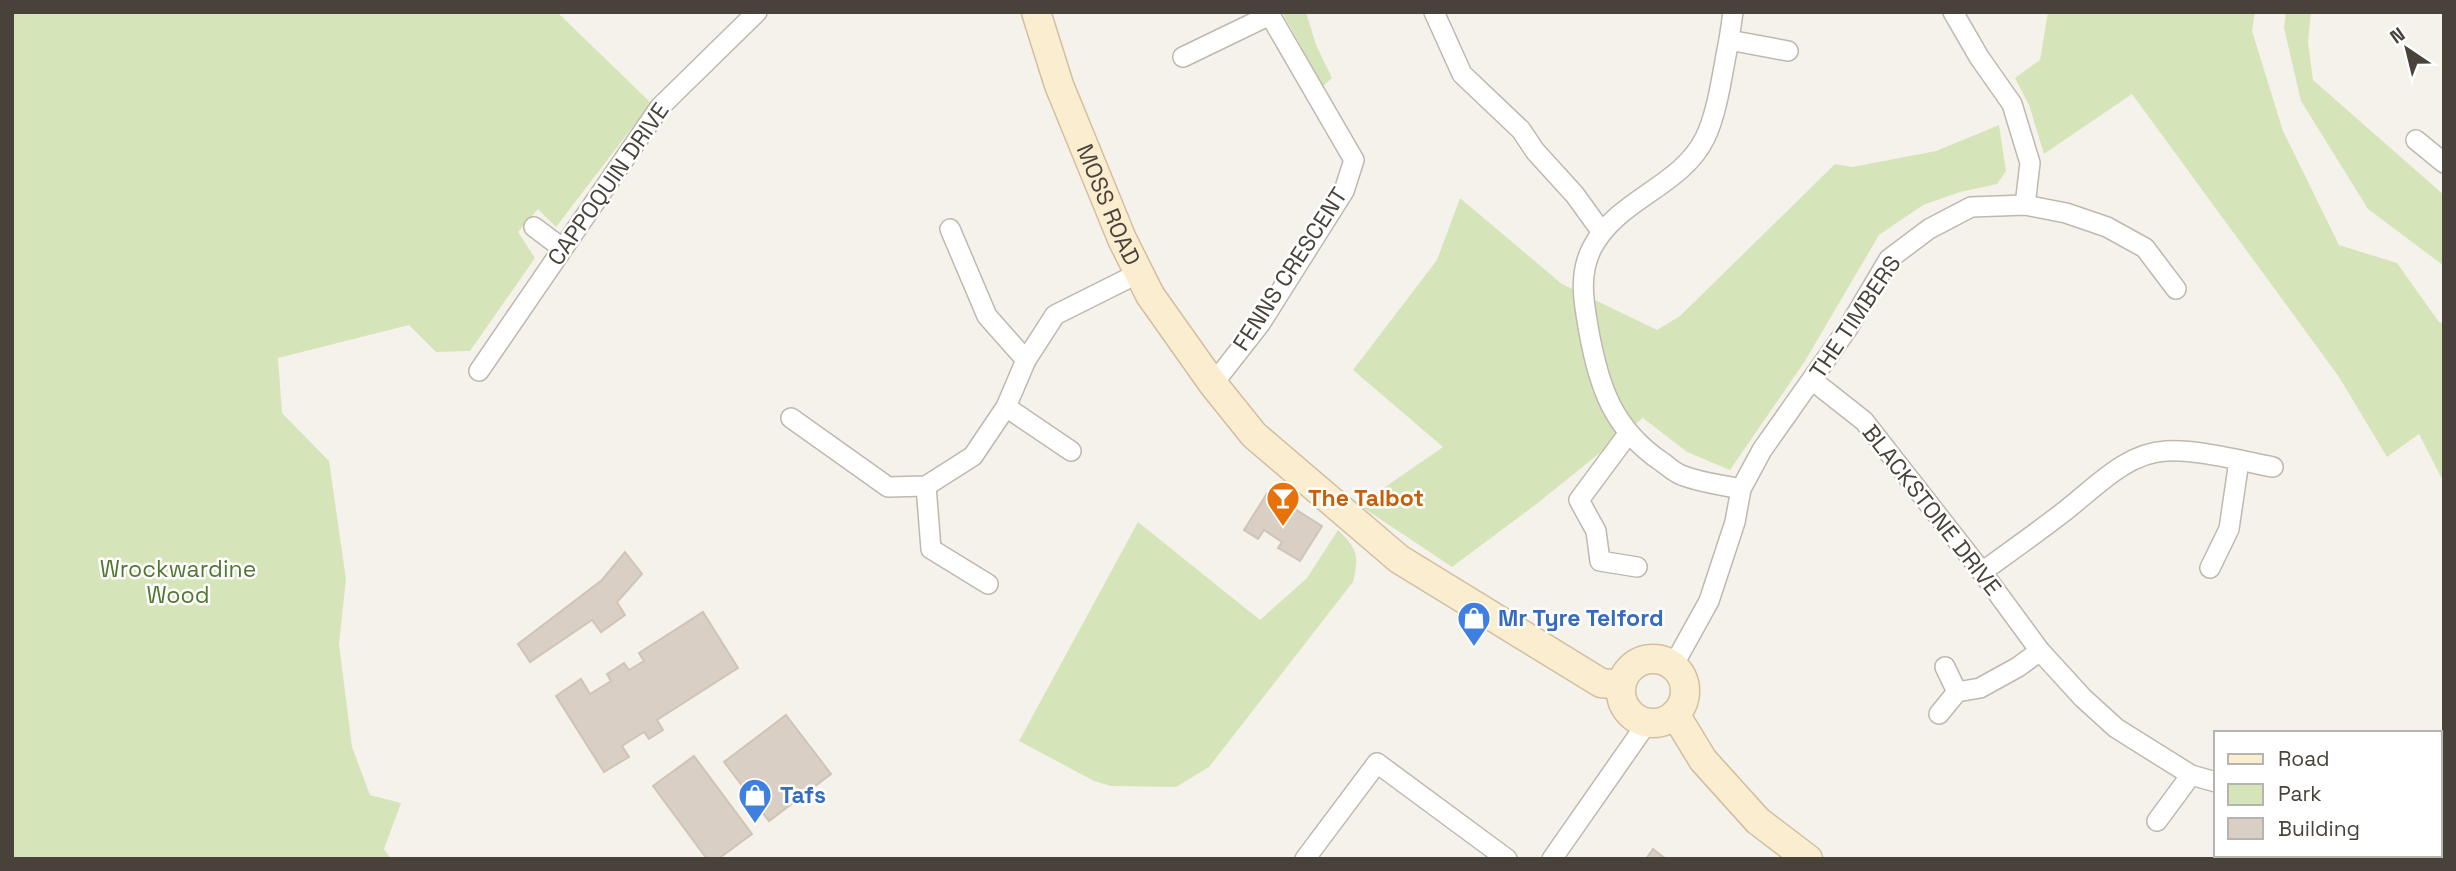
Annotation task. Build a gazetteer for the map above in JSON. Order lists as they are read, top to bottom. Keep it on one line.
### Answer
{"streets":{"street":["CAPPOQUIN DRIVE","MOSS ROAD","FENNS CRESCENT","THE TIMBERS","BLACKSTONE DRIVE"]},"crossings":[["MOSS ROAD","FENNS CRESCENT"],["MOSS ROAD","THE TIMBERS"],["THE TIMBERS","BLACKSTONE DRIVE"]],"parks":["Wrockwardine Wood"],"places":{"bar":["The Talbot"],"shop":["Mr Tyre Telford","Tafs"]},"legend":["Road","Park","Building"],"north":"top left"}
